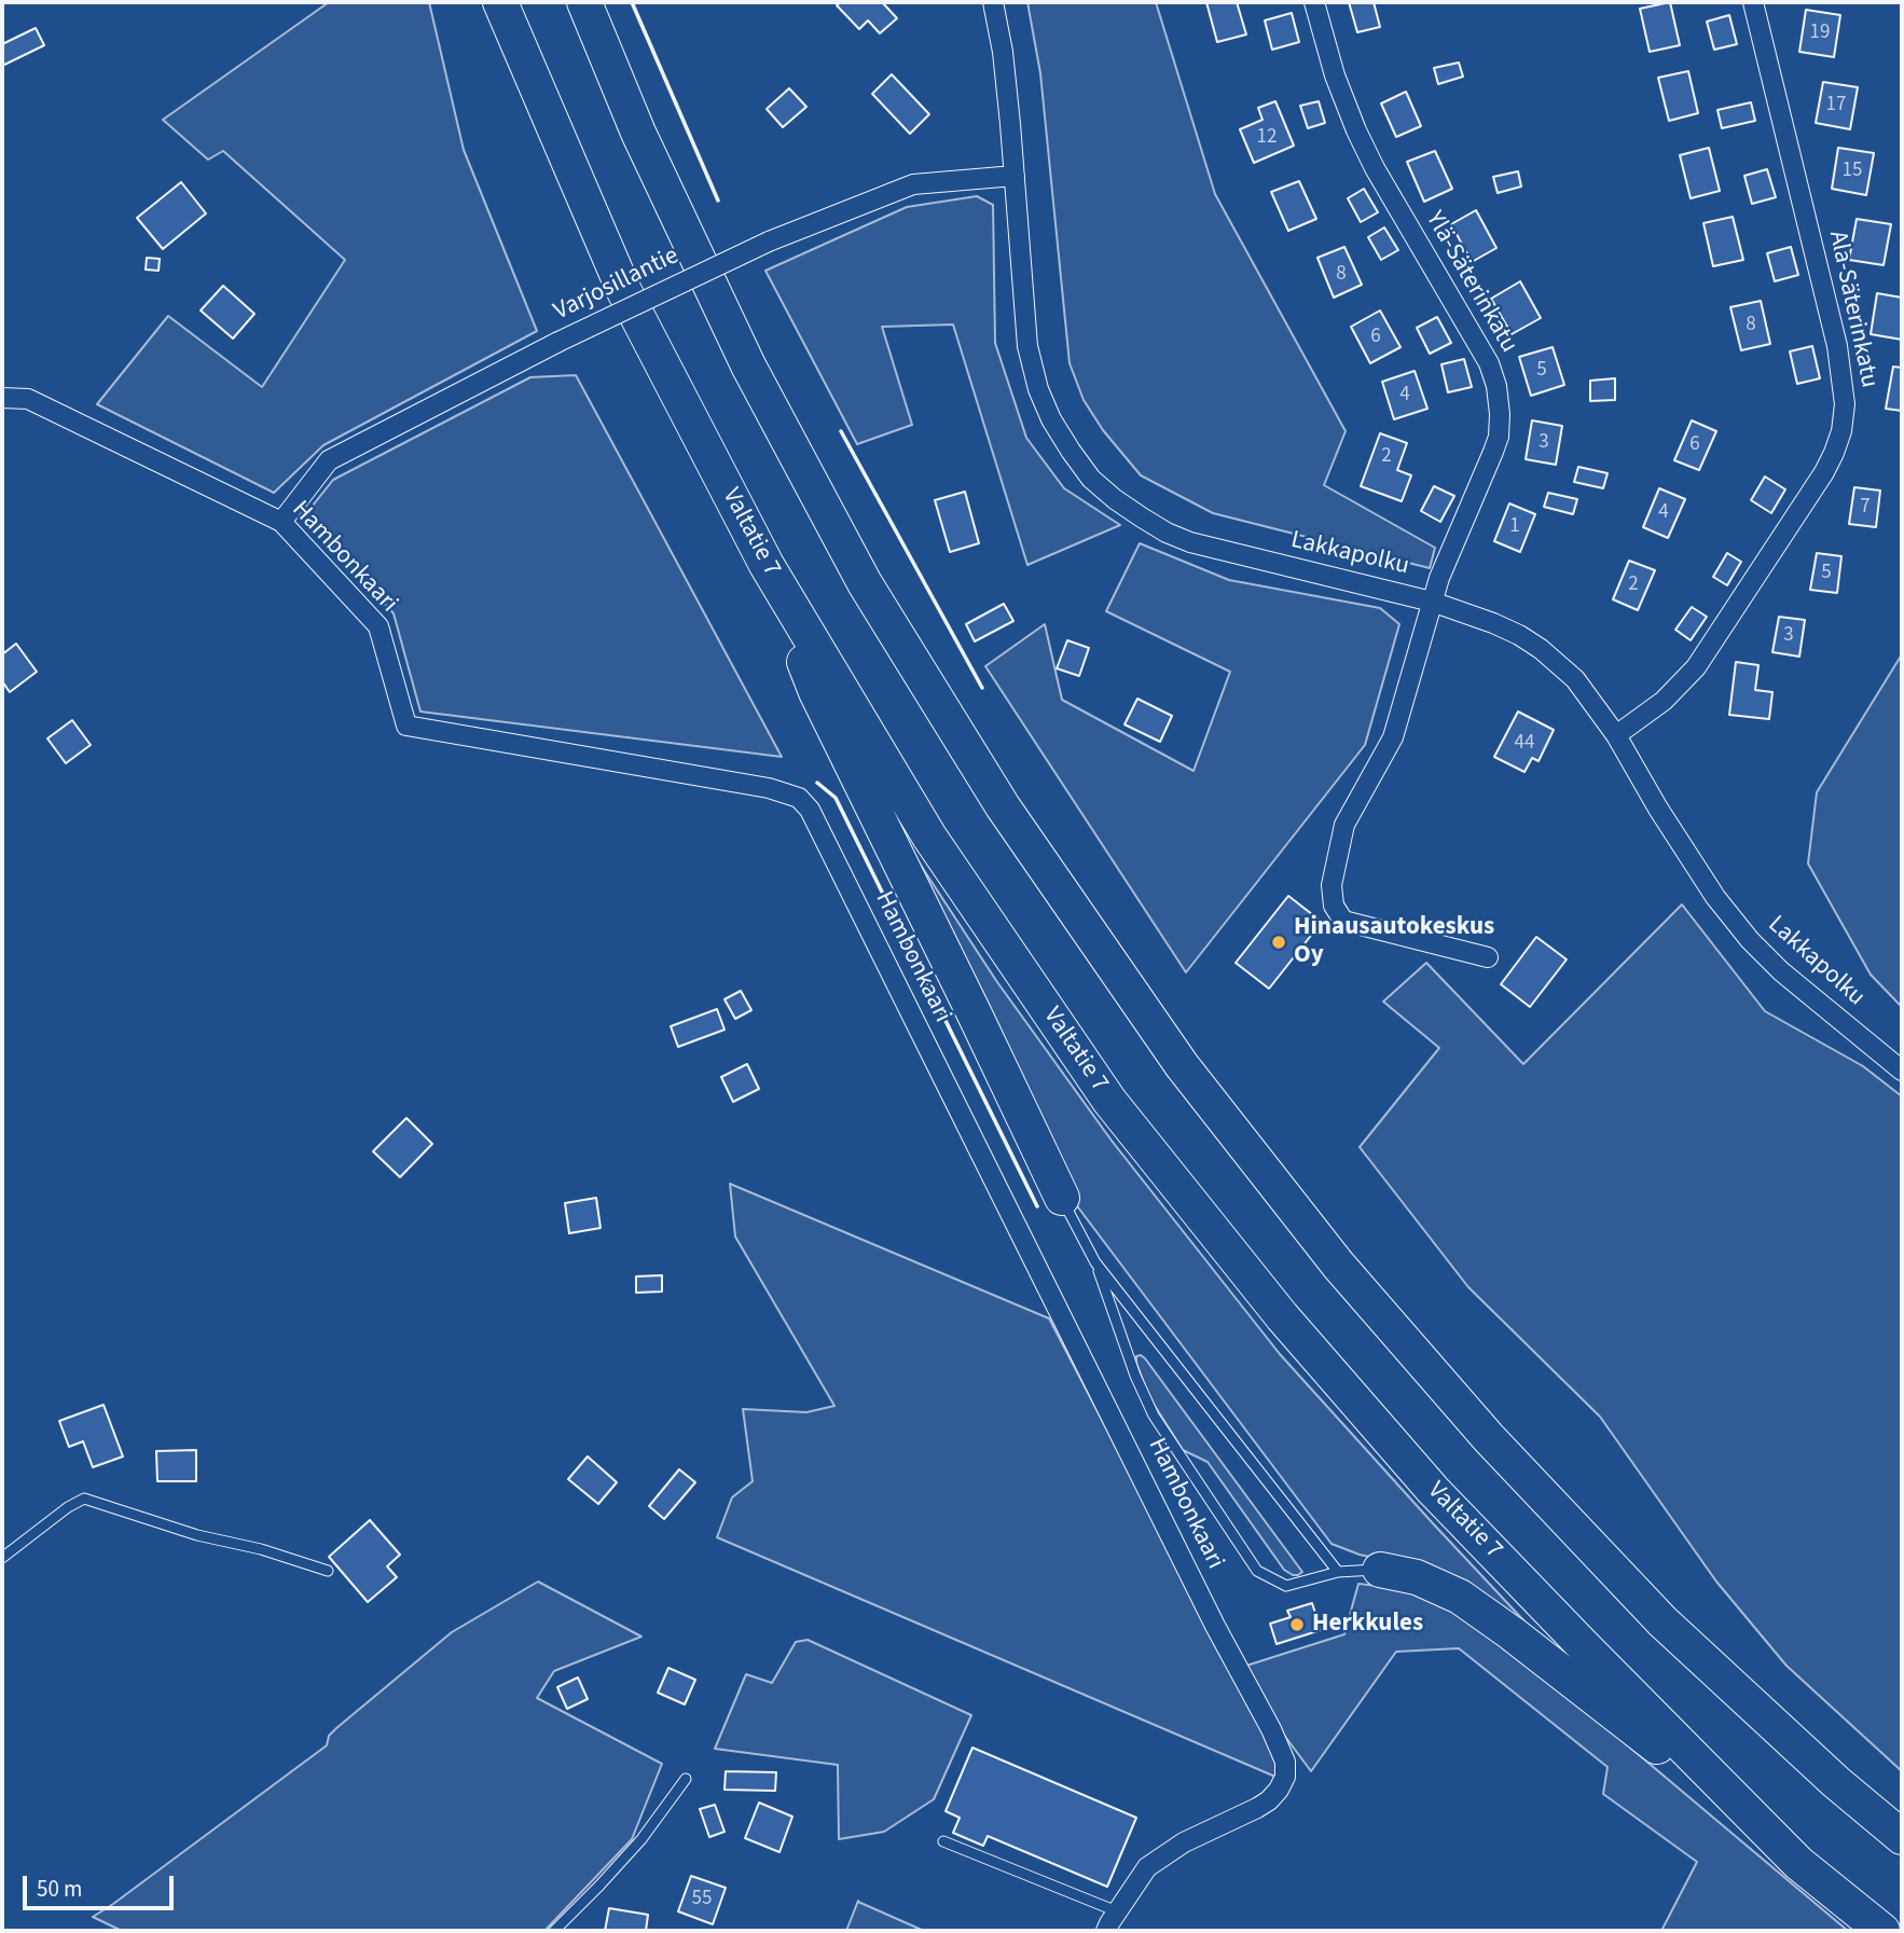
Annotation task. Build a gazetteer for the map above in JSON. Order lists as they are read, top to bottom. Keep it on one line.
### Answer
{"streets":{"highway":["Valtatie 7"],"street":["Ylä-Säterinkatu","Varjosillantie","Ala-Säterinkatu","Lakkapolku","Hambonkaari"]},"crossings":[["Ylä-Säterinkatu","Lakkapolku"],["Varjosillantie","Lakkapolku"],["Varjosillantie","Hambonkaari"],["Ala-Säterinkatu","Lakkapolku"]],"places":["Hinausautokeskus Oy","Herkkules"],"house_numbers":["19","17","12","15","8","8","6","5","4","3","6","2","7","4","1","5","2","3","44","55"],"scale_bar":"50 m"}
